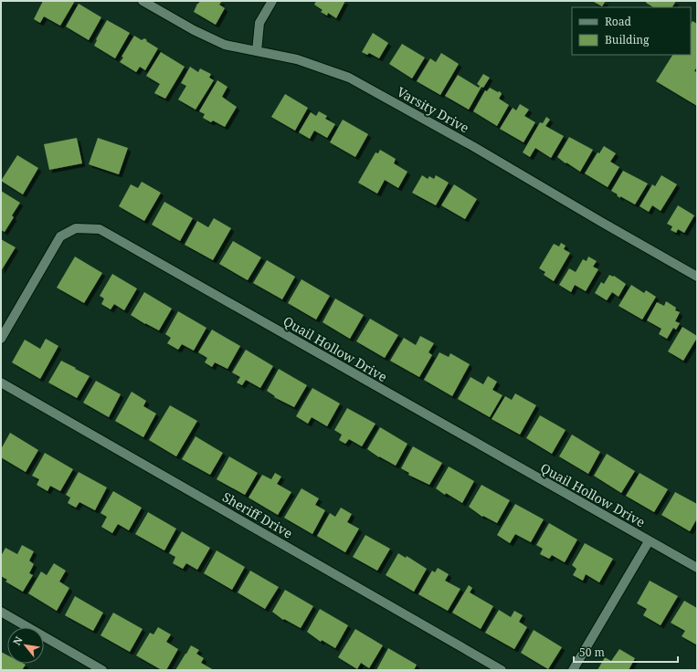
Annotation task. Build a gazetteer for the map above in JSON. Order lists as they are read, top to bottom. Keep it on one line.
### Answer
{"streets":{"street":["Varsity Drive","Quail Hollow Drive","Sheriff Drive"]},"legend":["Road","Building"],"scale_bar":"50 m","north":"top left"}
